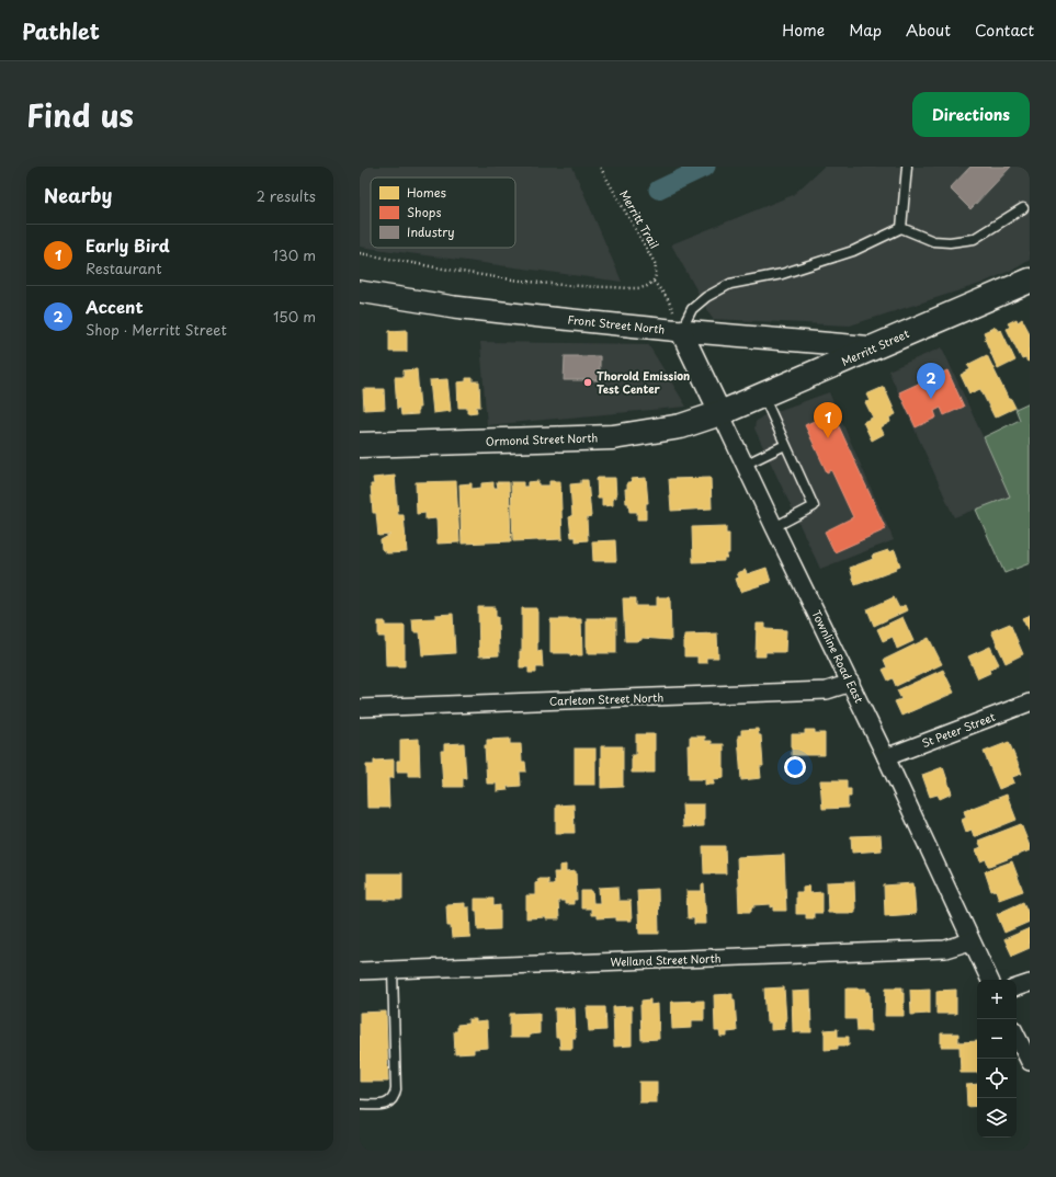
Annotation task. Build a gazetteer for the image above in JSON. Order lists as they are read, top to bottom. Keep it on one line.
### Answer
{"streets":{"main road":["Merritt Street","Ormond Street North"],"street":["Front Street North","Townline Road East","Carleton Street North","St Peter Street","Welland Street North"],"path":["Merritt Trail"]},"crossings":[["Front Street North","Merritt Street"],["Front Street North","Townline Road East"],["Merritt Street","Ormond Street North"],["Merritt Street","Townline Road East"],["Ormond Street North","Townline Road East"],["Townline Road East","Carleton Street North"],["Townline Road East","St Peter Street"],["Townline Road East","Welland Street North"]],"places":["Thorold Emission Test Center"],"legend":["Homes","Shops","Industry"],"page":{"header":"Pathlet","nav":["Home","Map","About","Contact"],"title":"Find us","buttons":"Directions","heading":["Nearby","2 results"],"list":[{"mark":"1","name":"Early Bird","note":"Restaurant","value":"130 m"},{"mark":"2","name":"Accent","note":"Shop · Merritt Street","value":"150 m"}],"pins":["2","1"],"map_buttons":["+","−"]}}
